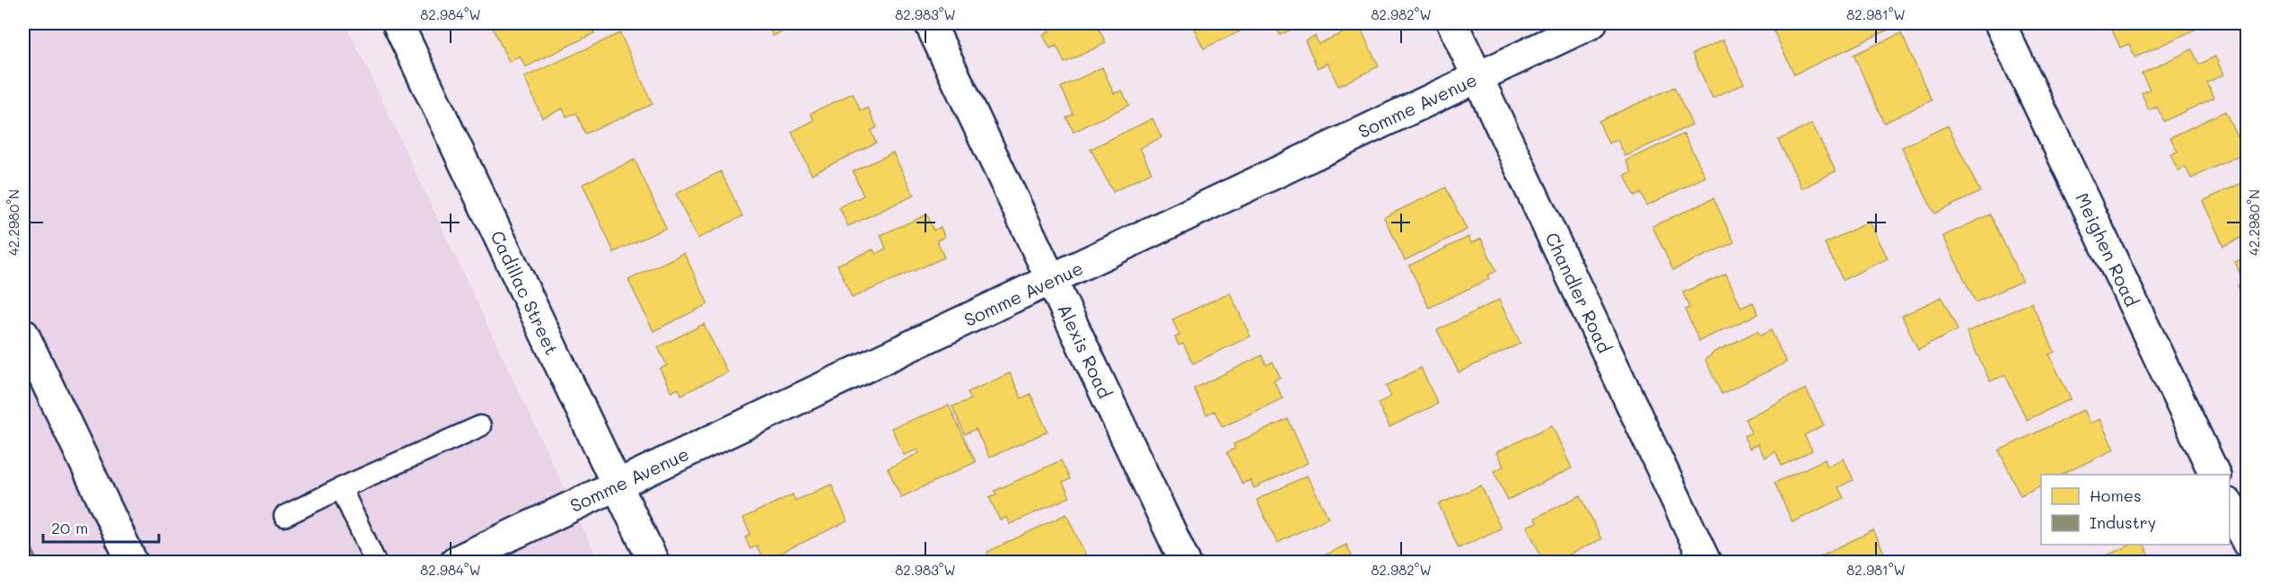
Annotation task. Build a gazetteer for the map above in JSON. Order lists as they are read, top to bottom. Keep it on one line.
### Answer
{"streets":{"street":["Somme Avenue","Meighen Road","Cadillac Street","Chandler Road","Alexis Road"]},"crossings":[["Somme Avenue","Cadillac Street"],["Somme Avenue","Chandler Road"],["Somme Avenue","Alexis Road"]],"legend":["Homes","Industry"],"scale_bar":"20 m","coordinates":["82.984°W","82.983°W","82.982°W","82.981°W","42.2980°N"]}
